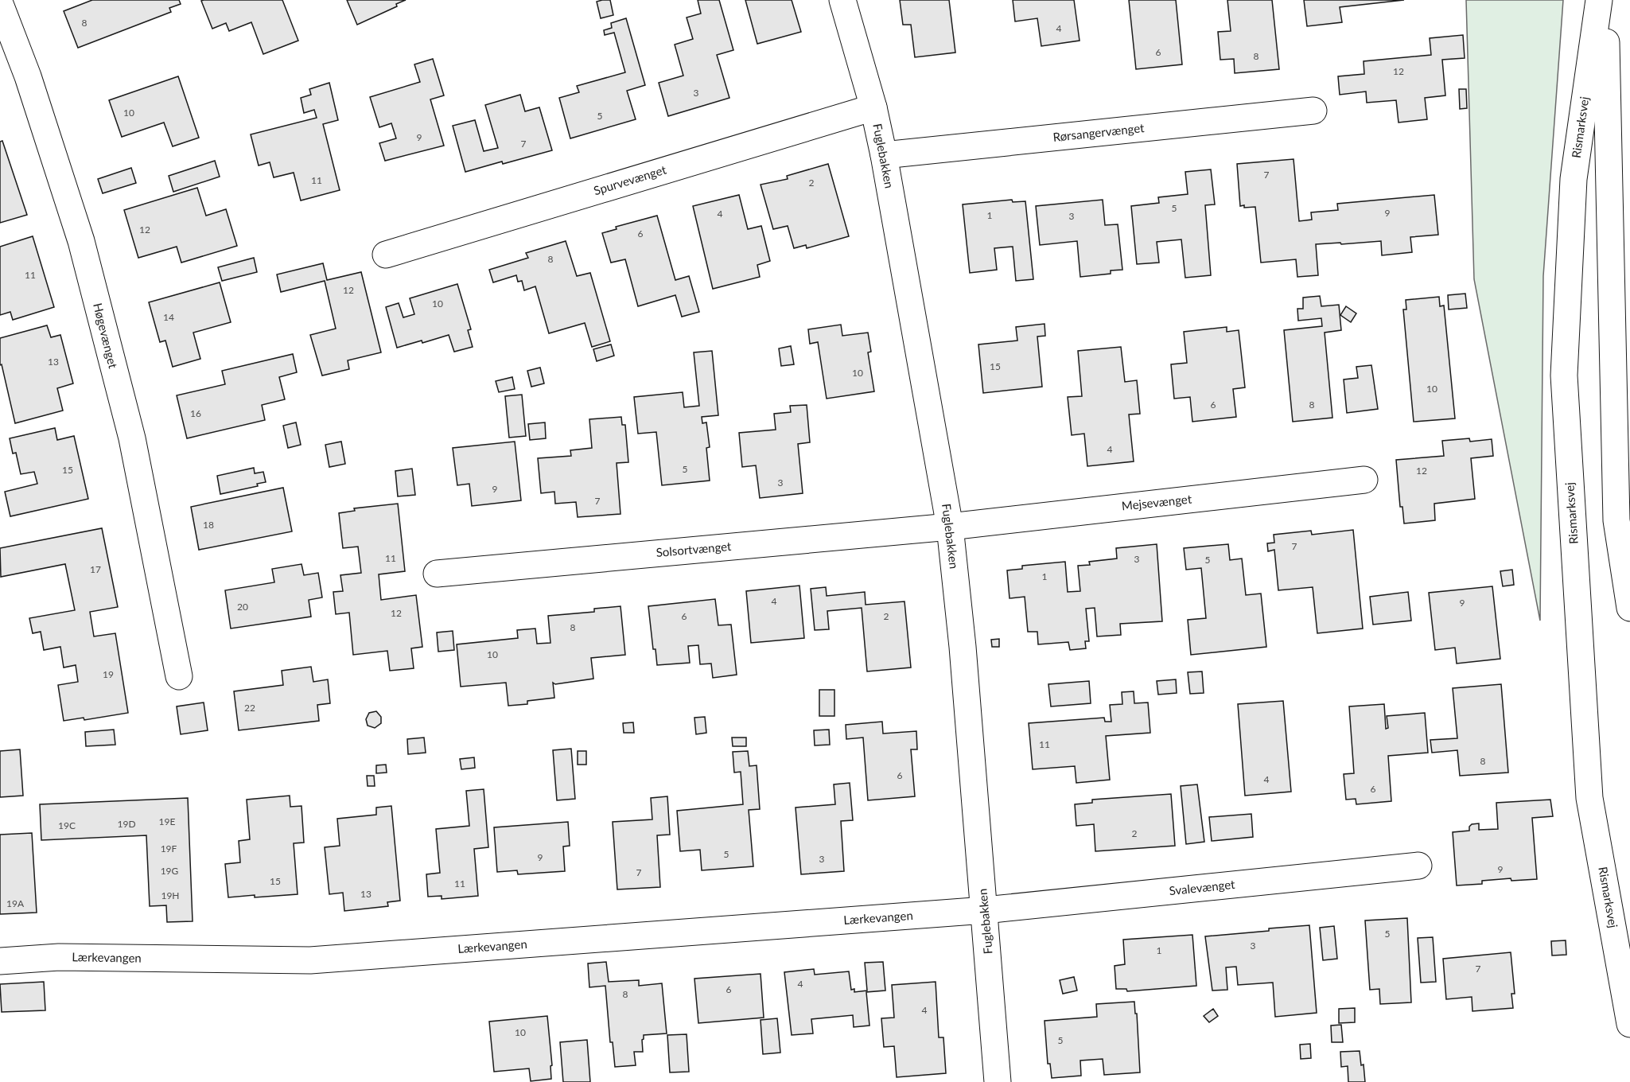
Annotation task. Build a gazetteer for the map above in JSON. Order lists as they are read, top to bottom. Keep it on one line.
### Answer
{"streets":{"street":["Rismarksvej","Rørsangervænget","Fuglebakken","Spurvevænget","Høgevænget","Mejsevænget","Solsortvænget","Svalevænget","Lærkevangen"]},"crossings":[["Rørsangervænget","Fuglebakken"],["Fuglebakken","Spurvevænget"],["Fuglebakken","Mejsevænget"],["Fuglebakken","Solsortvænget"],["Fuglebakken","Svalevænget"],["Fuglebakken","Lærkevangen"],["Mejsevænget","Solsortvænget"],["Svalevænget","Lærkevangen"]],"house_numbers":["8","4","6","8","12","3","10","5","9","7","7","11","2","5","9","4","1","3","12","6","8","11","12","10","14","13","15","10","10","6","8","16","4","5","15","12","3","9","7","18","7","11","3","5","17","1","4","9","20","12","6","2","8","10","19","22","11","8","6","4","6","19E","19D","19C","2","19F","5","9","3","9","19G","7","15","11","13","19H","19A","5","3","1","7","4","6","8","4","10","5"]}
